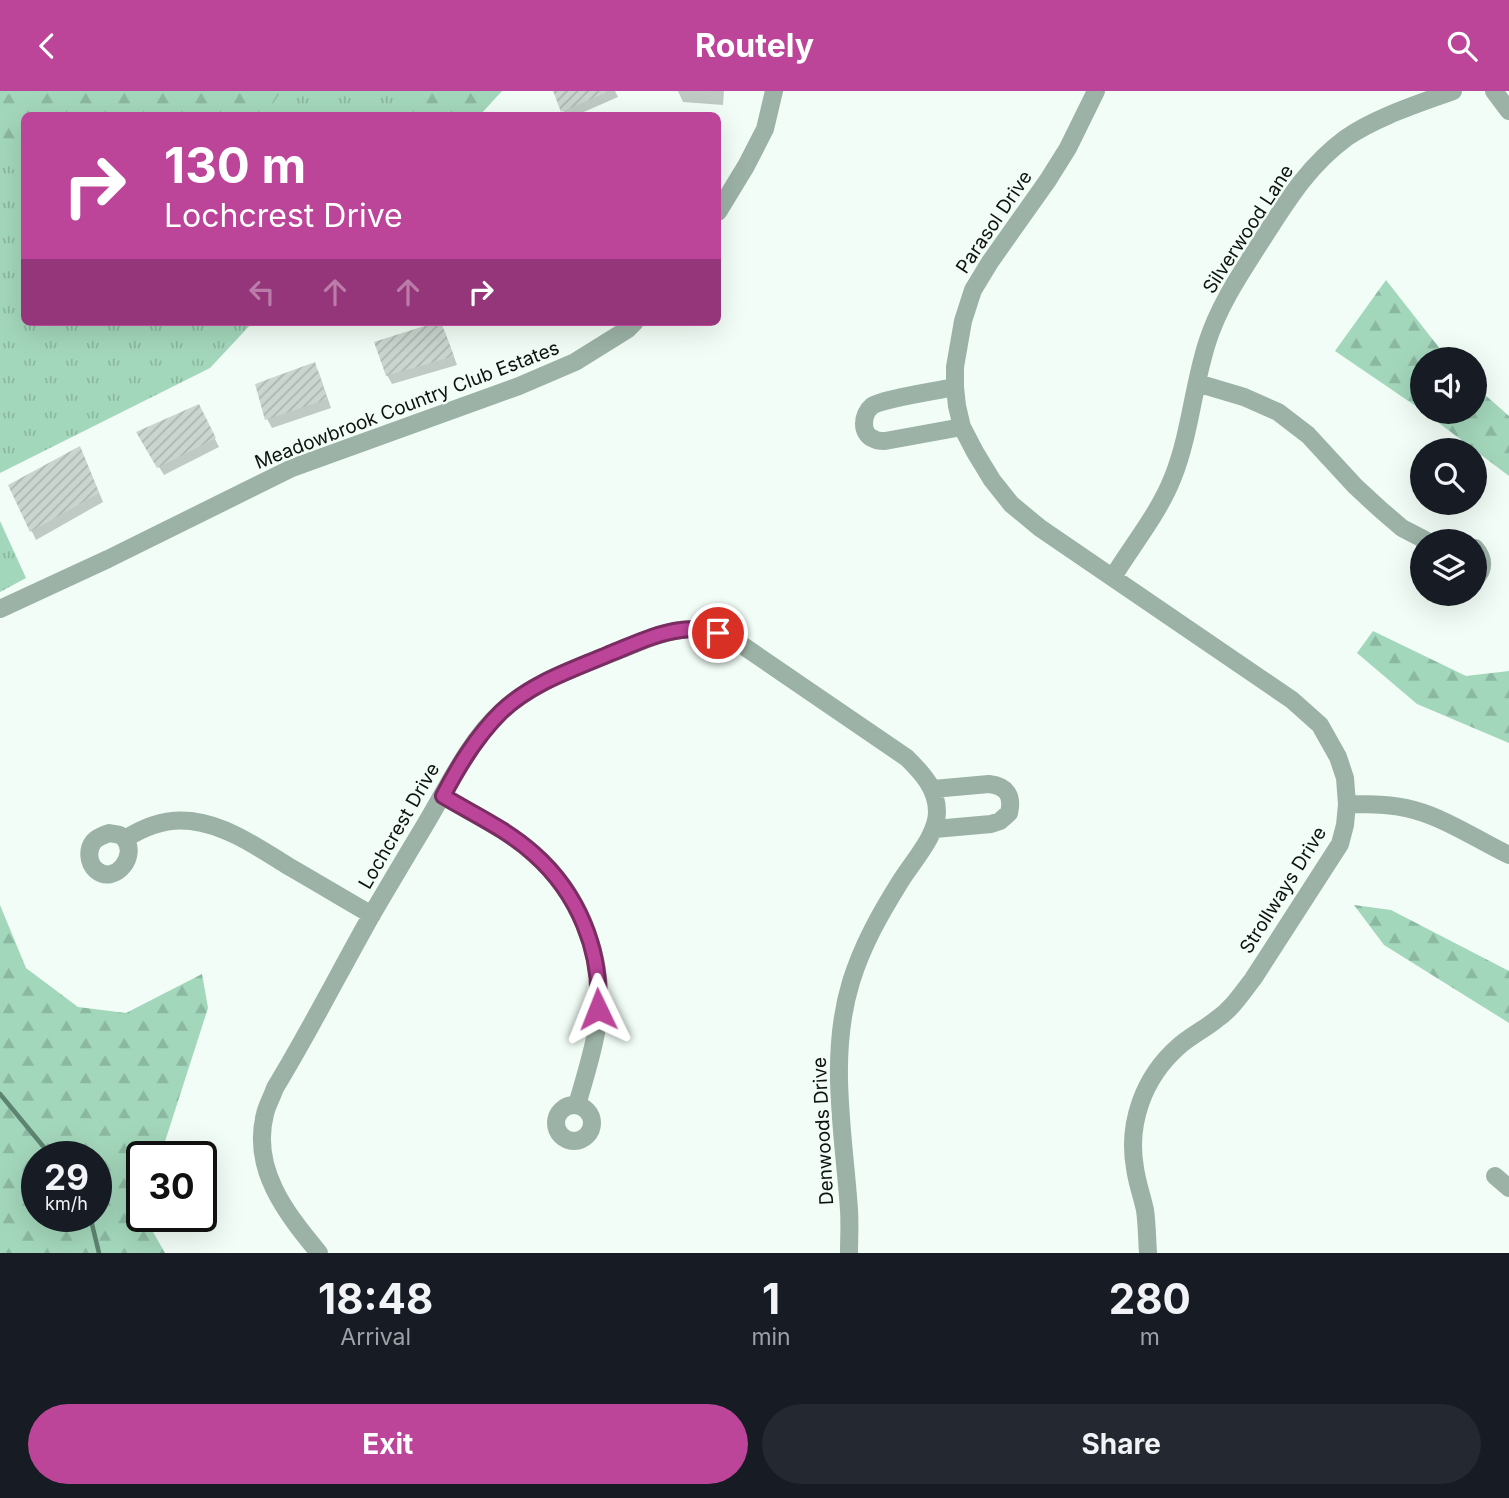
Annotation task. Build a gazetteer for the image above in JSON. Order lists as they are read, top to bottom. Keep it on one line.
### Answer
{"streets":{"street":["Parasol Drive","Silverwood Lane","Meadowbrook Country Club Estates","Lochcrest Drive","Strollways Drive","Denwoods Drive"]},"crossings":[["Parasol Drive","Strollways Drive"],["Silverwood Lane","Strollways Drive"]],"page":{"header":"Routely","turn":["130 m","Lochcrest Drive"],"speed":"29 km/h","limit":"30","eta":["18:48","Arrival","1","min","280","m"],"buttons":["Exit","Share"]}}
